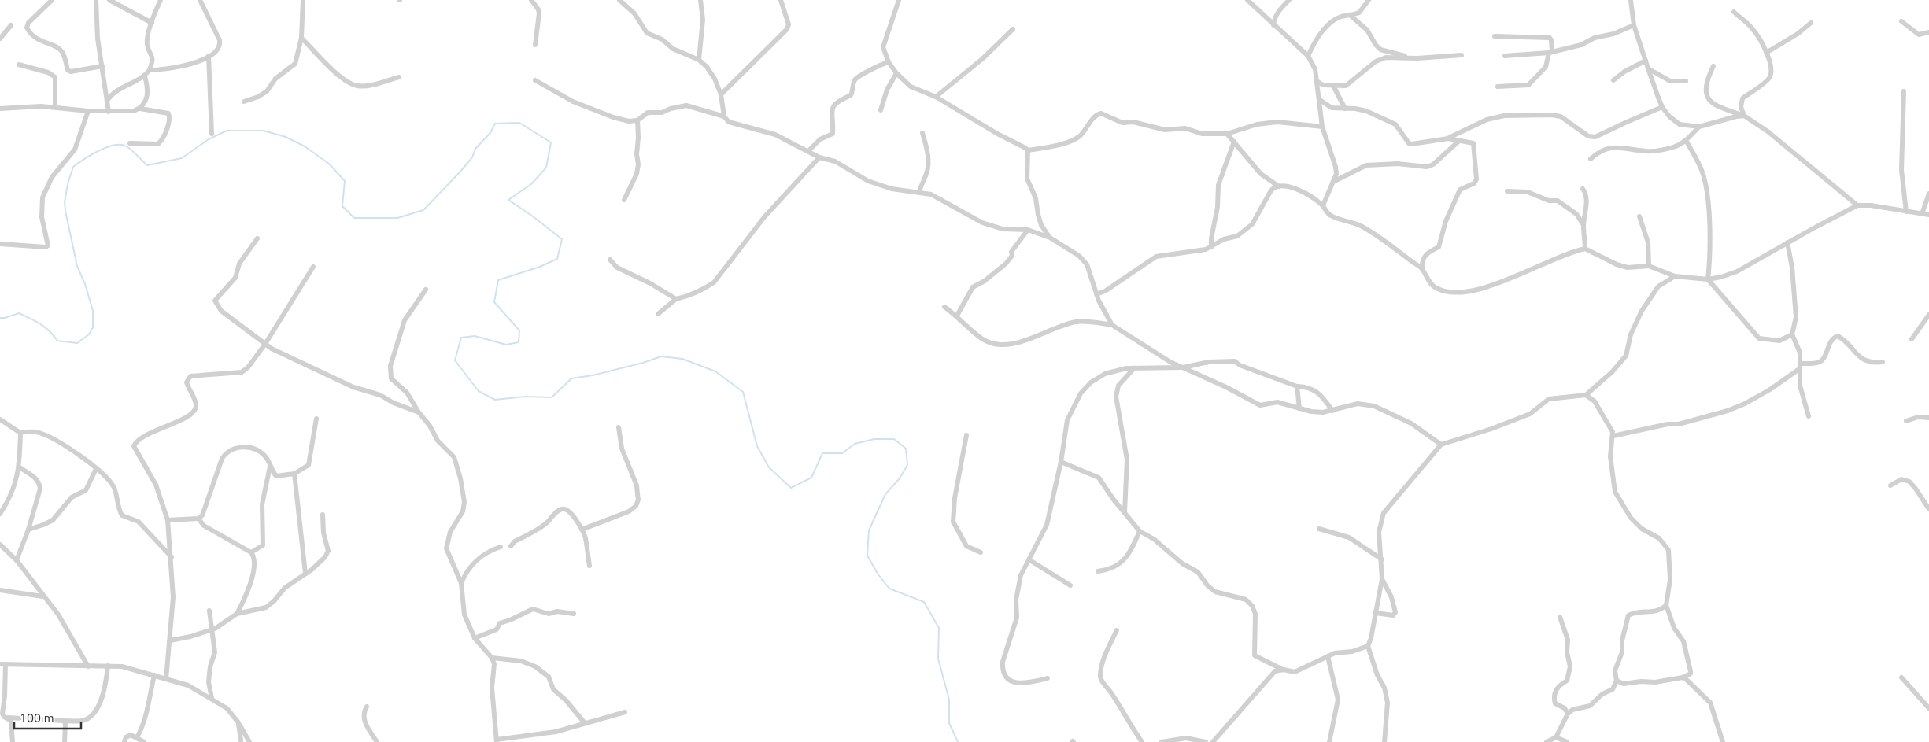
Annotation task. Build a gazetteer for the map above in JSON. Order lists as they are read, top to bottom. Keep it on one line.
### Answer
{"scale_bar":"100 m"}
